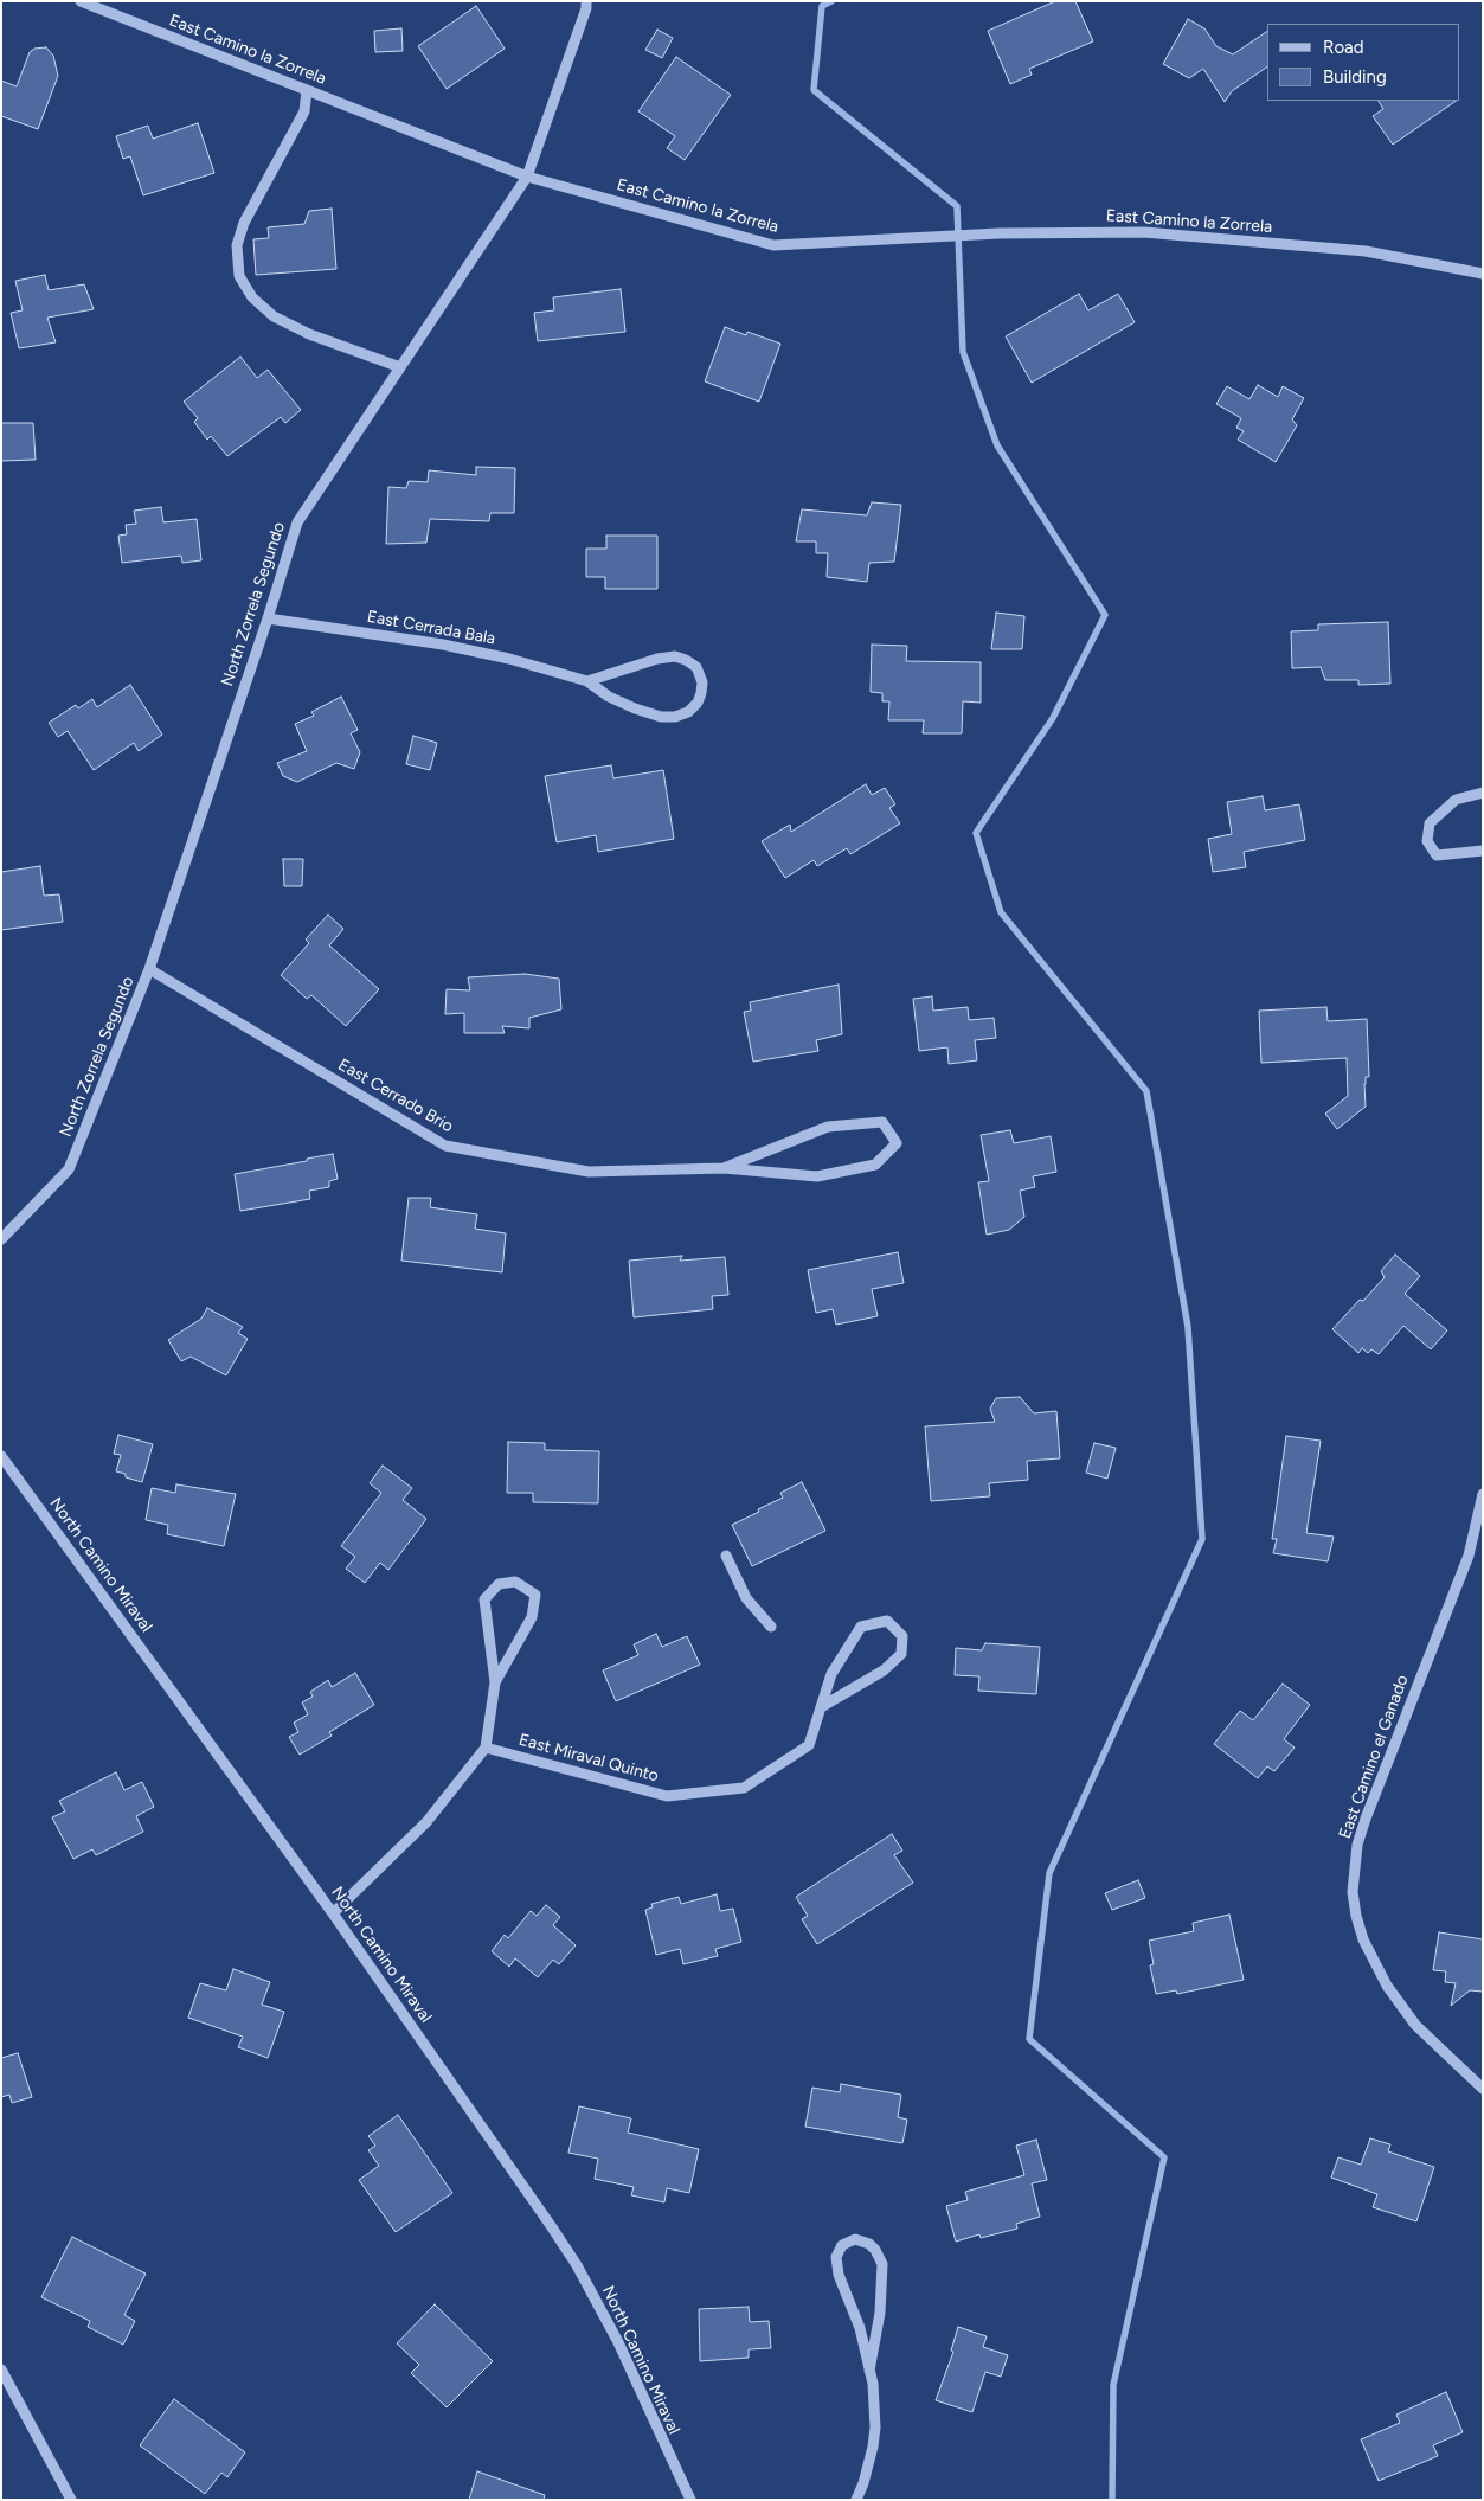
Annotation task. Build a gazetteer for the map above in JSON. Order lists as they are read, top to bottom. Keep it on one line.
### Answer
{"streets":{"street":["East Camino la Zorrela","North Zorrela Segundo","East Cerrada Bala","East Cerrado Brio","North Camino Miraval","East Camino el Ganado","East Miraval Quinto"]},"crossings":[["East Camino la Zorrela","North Zorrela Segundo"],["North Zorrela Segundo","East Cerrada Bala"],["North Zorrela Segundo","East Cerrado Brio"]],"legend":["Road","Building"]}
